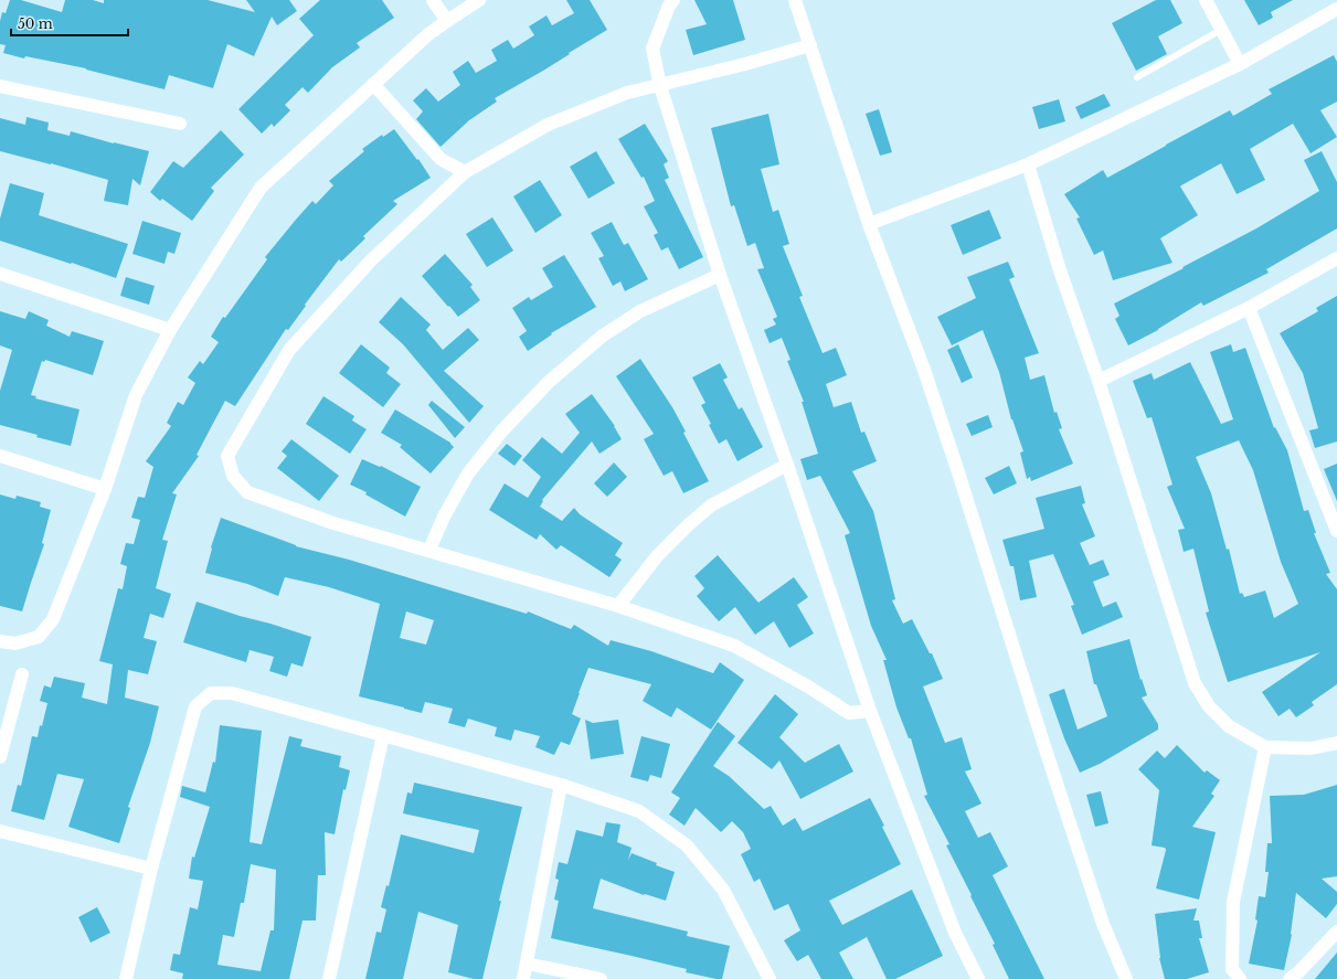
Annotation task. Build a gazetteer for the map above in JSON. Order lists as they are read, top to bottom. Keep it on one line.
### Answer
{"scale_bar":"50 m"}
